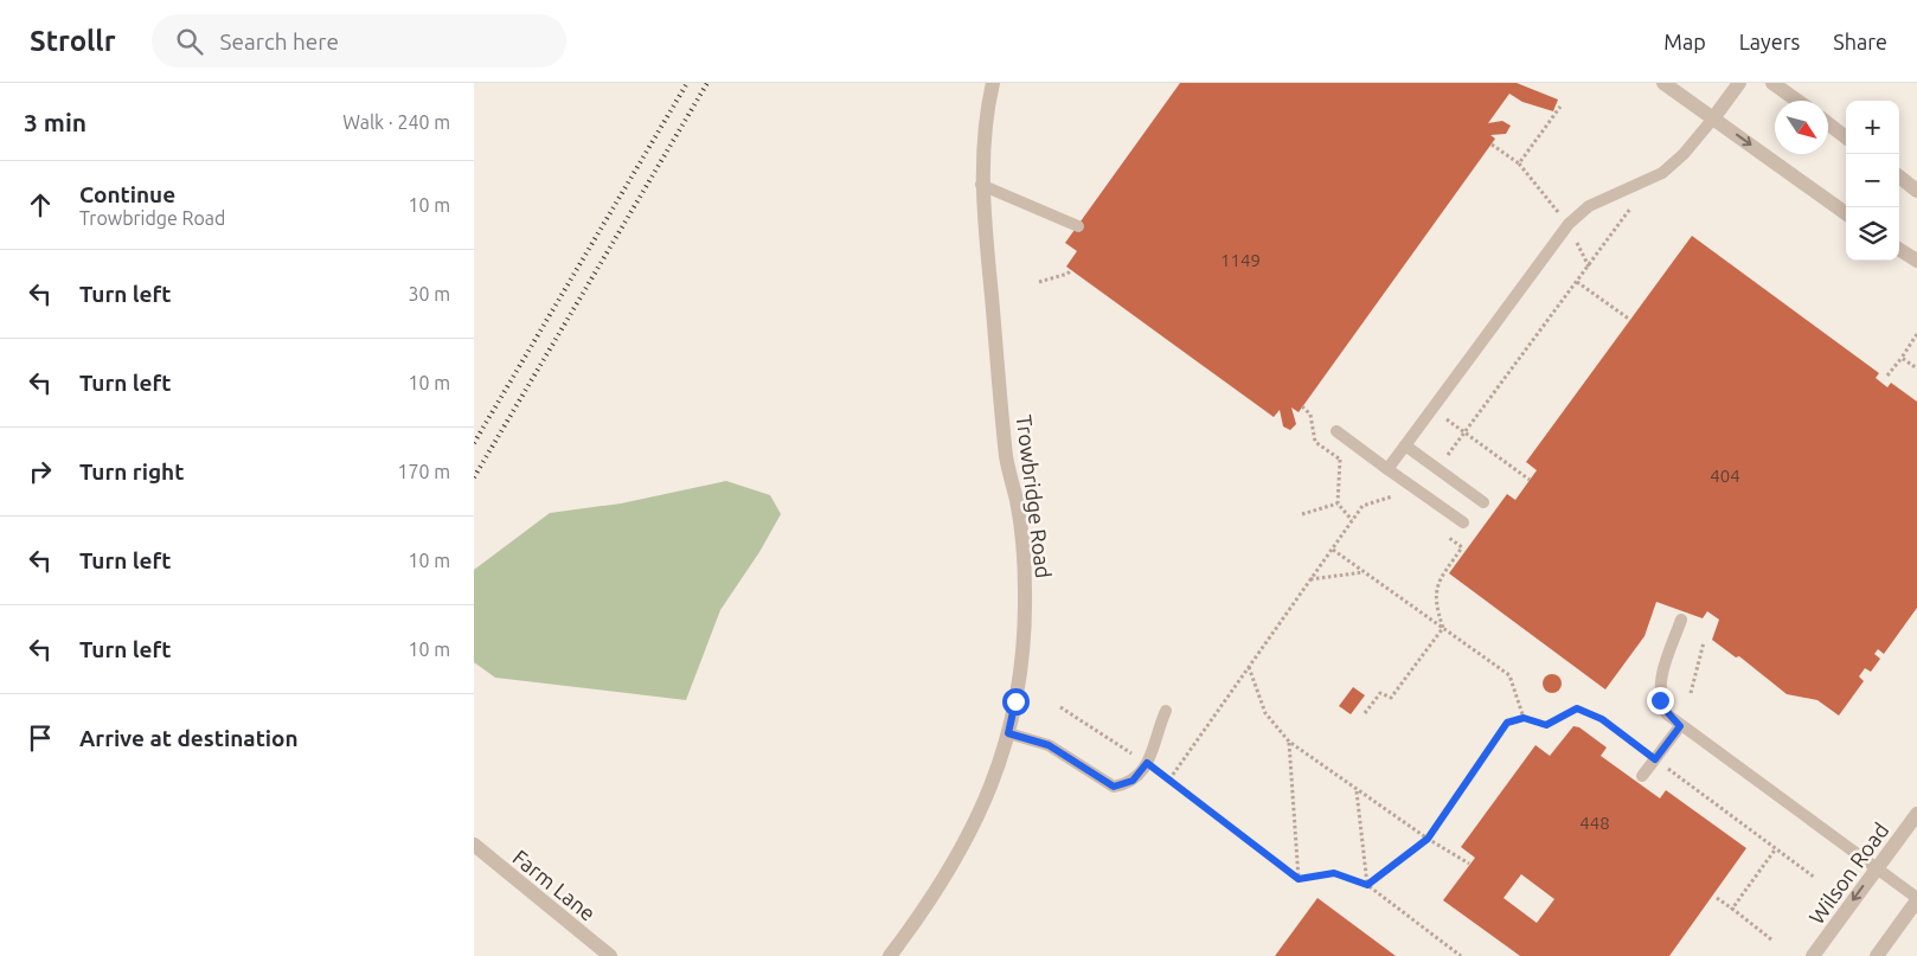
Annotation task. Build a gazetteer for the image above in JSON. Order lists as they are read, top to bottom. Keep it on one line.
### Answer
{"streets":{"street":["Trowbridge Road","Wilson Road","Farm Lane"]},"house_numbers":["1149","404","448"],"north":"bottom right","page":{"header":"Strollr","search":"Search here","nav":["Map","Layers","Share"],"heading":["3 min","Walk · 240 m"],"map_buttons":["+","−"],"list":[["Continue","Trowbridge Road","10 m"],["Turn left","30 m"],["Turn left","10 m"],["Turn right","170 m"],["Turn left","10 m"],["Turn left","10 m"],"Arrive at destination"]}}
